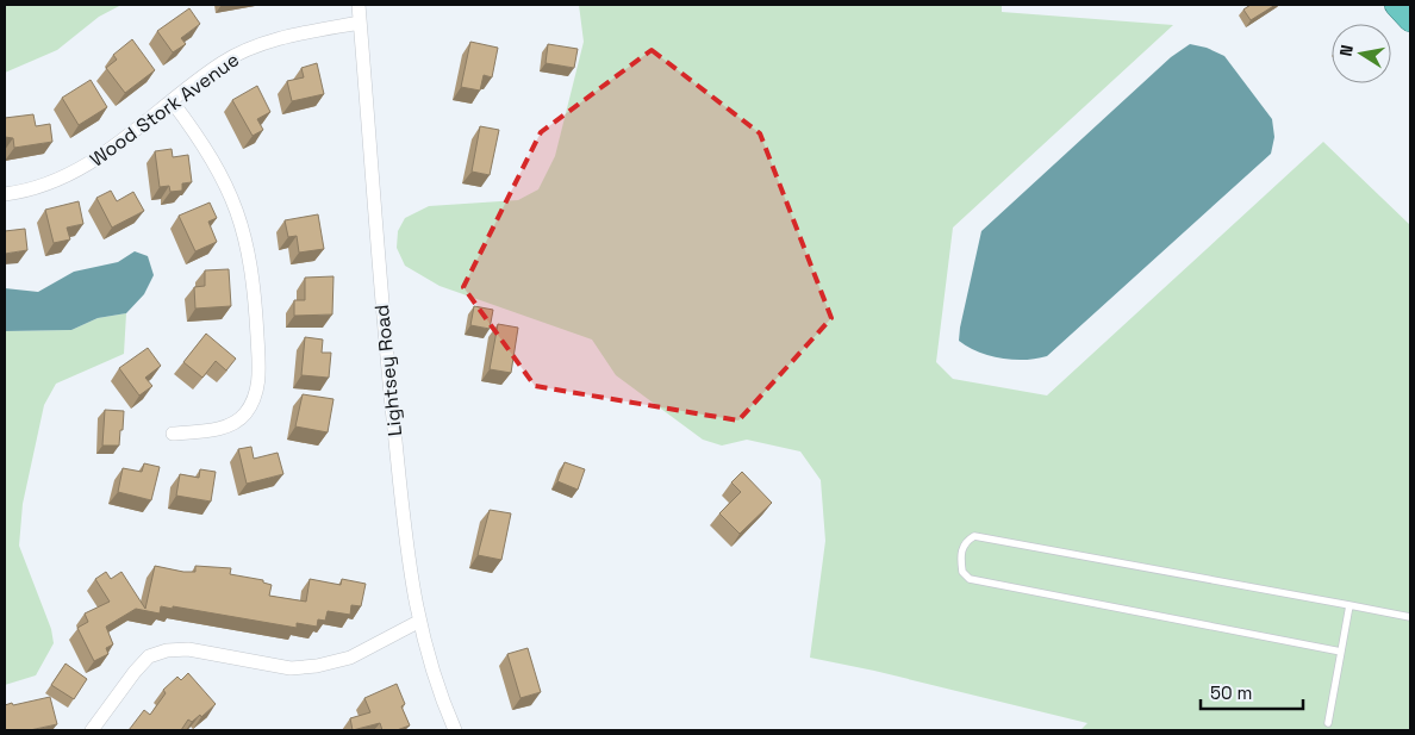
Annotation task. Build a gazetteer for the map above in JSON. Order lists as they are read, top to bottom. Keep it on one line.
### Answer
{"streets":{"street":["Wood Stork Avenue","Lightsey Road"]},"crossings":[["Wood Stork Avenue","Lightsey Road"]],"scale_bar":"50 m","north":"left"}
